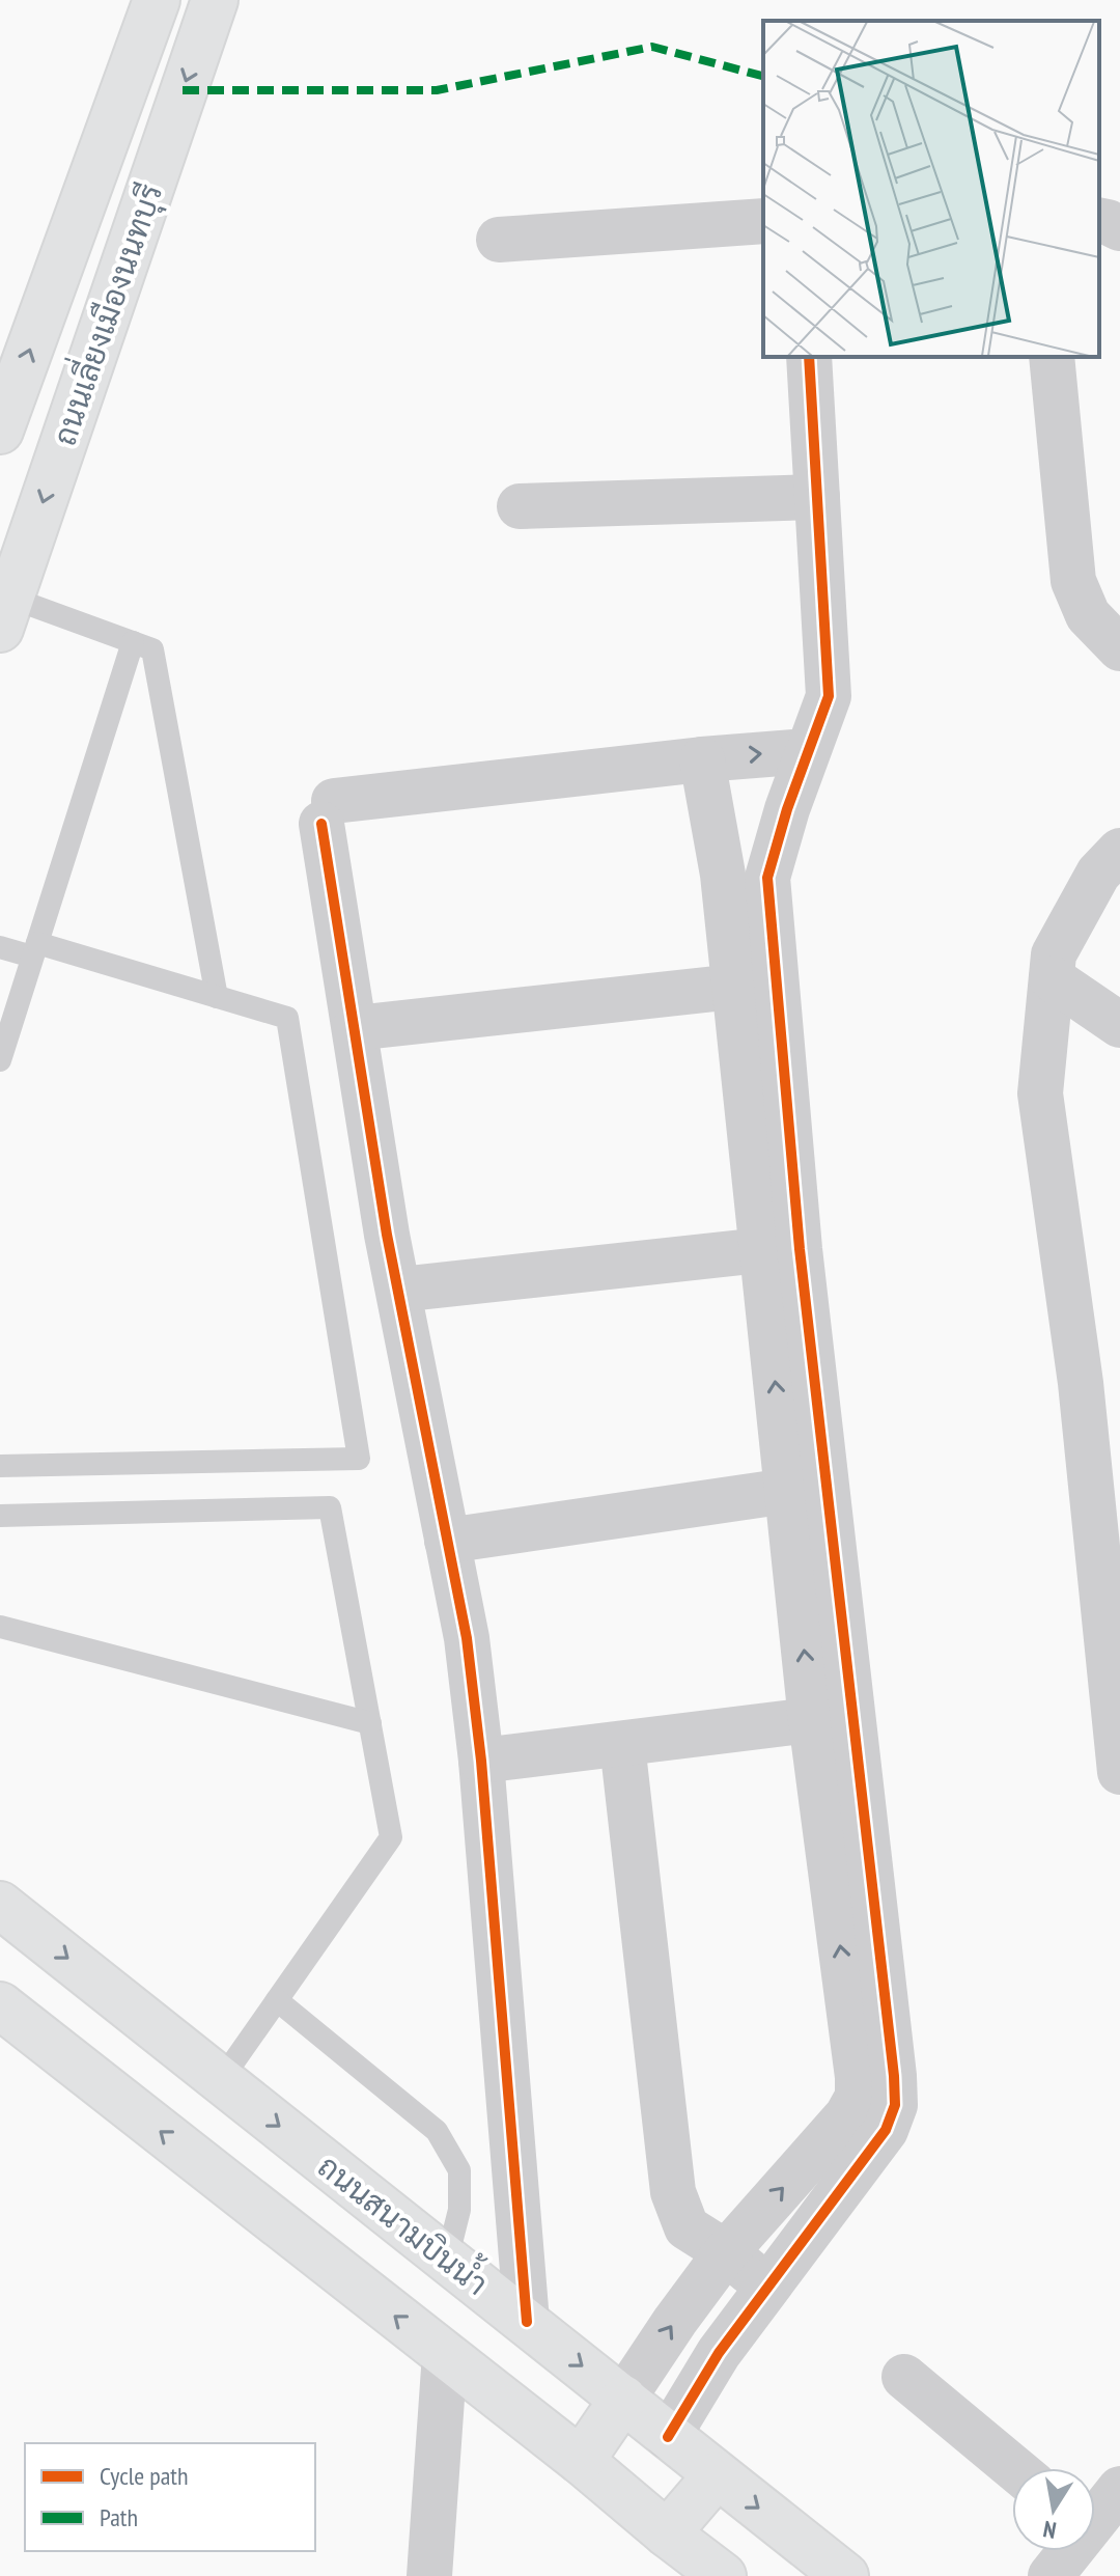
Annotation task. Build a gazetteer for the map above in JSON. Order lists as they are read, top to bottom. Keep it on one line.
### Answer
{"streets":{"main road":["ถนนเลี่ยงเมืองนนทบุรี","ถนนสนามบินน้ำ"]},"legend":["Cycle path","Path"],"north":"bottom"}
